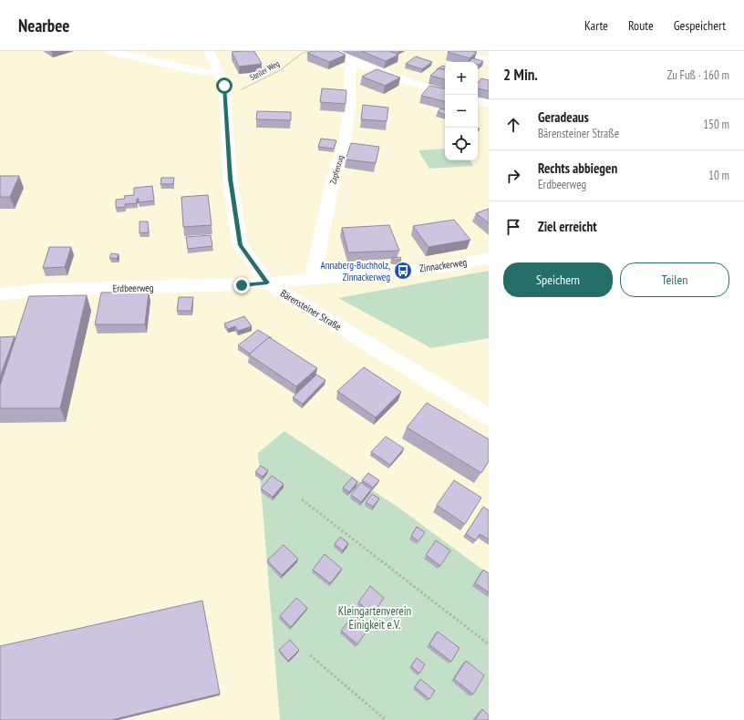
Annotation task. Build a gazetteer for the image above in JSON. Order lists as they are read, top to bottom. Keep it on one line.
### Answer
{"streets":{"street":["Zapfenzug","Zinnackerweg","Erdbeerweg","Bärensteiner Straße"],"path":["Steiler Weg"]},"crossings":[["Steiler Weg","Bärensteiner Straße"],["Zapfenzug","Zinnackerweg"],["Zinnackerweg","Erdbeerweg"],["Zinnackerweg","Bärensteiner Straße"],["Erdbeerweg","Bärensteiner Straße"]],"parks":["Kleingartenverein Einigkeit e.V."],"places":{"bus stop":["Annaberg-Buchholz, Zinnackerweg"]},"page":{"header":"Nearbee","nav":["Karte","Route","Gespeichert"],"heading":["2 Min.","Zu Fuß · 160 m"],"map_buttons":["+","−"],"list":[["Geradeaus","Bärensteiner Straße","150 m"],["Rechts abbiegen","Erdbeerweg","10 m"],"Ziel erreicht"],"buttons":["Speichern","Teilen"]}}
